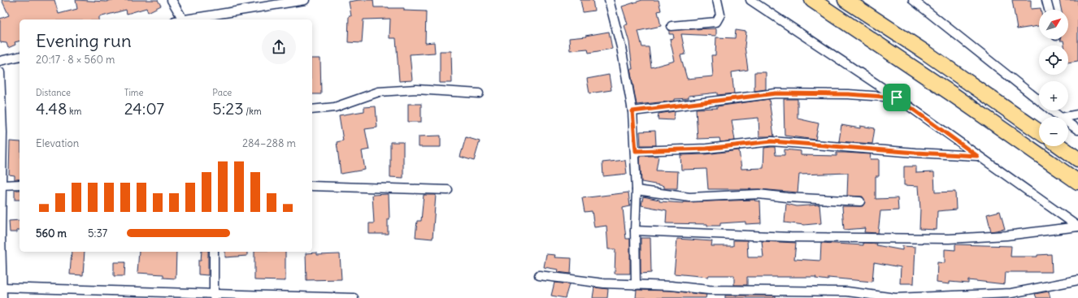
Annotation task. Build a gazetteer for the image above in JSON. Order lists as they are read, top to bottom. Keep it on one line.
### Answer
{"north":"top right","page":{"map_buttons":["+","−"],"heading":["Evening run","20:17 · 8 × 560 m"],"stats":[["Distance","4.48 km"],["Time","24:07"],["Pace","5:23 /km"]],"chart":["Elevation","284–288 m"],"list":[{"name":"560 m","note":"5:37"}]}}
